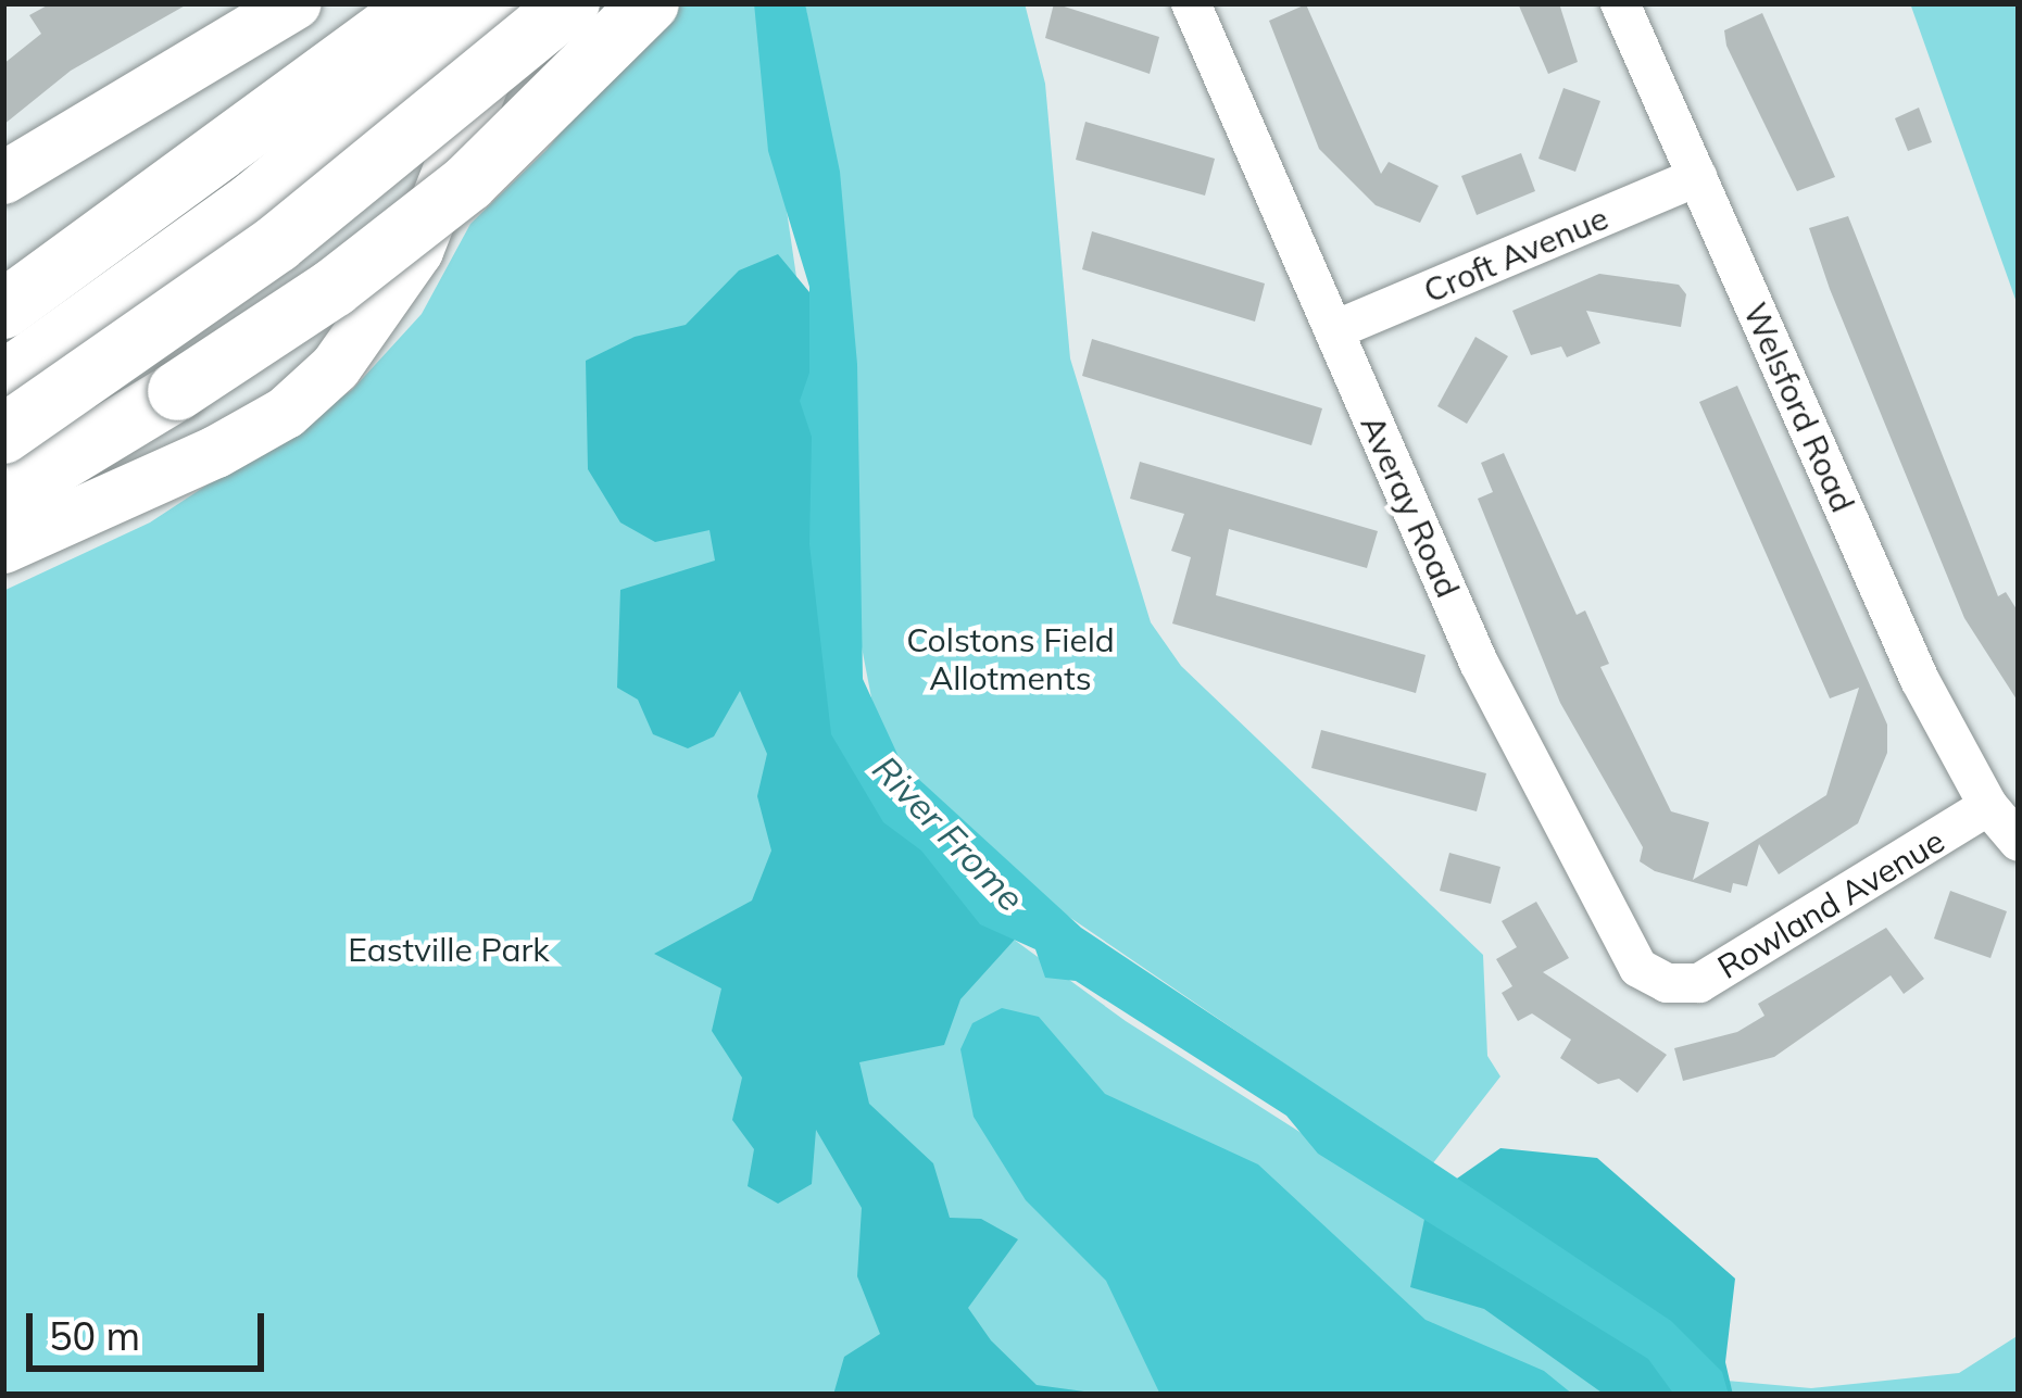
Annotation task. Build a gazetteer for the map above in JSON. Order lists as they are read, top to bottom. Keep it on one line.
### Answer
{"streets":{"street":["Croft Avenue","Welsford Road","Averay Road","Rowland Avenue"]},"crossings":[["Croft Avenue","Welsford Road"],["Croft Avenue","Averay Road"],["Welsford Road","Rowland Avenue"],["Averay Road","Rowland Avenue"]],"water":["River Frome"],"parks":["Colstons Field Allotments","Eastville Park"],"scale_bar":"50 m"}
